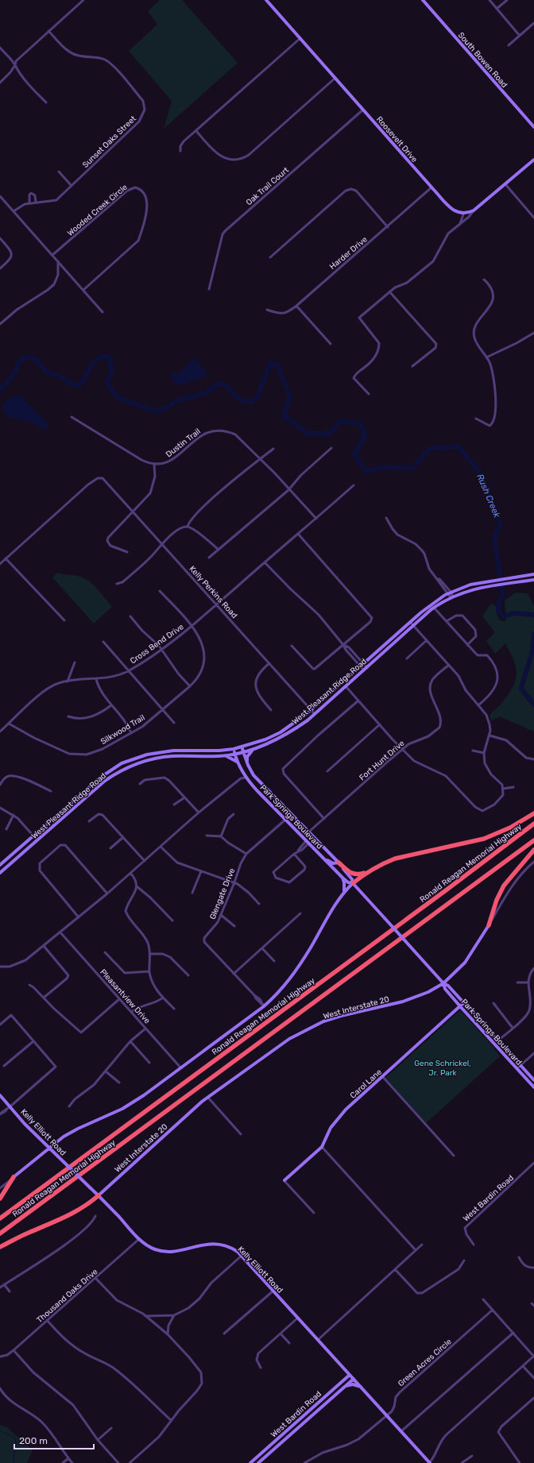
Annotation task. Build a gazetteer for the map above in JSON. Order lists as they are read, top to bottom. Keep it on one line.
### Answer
{"streets":{"highway":["Ronald Reagan Memorial Highway"],"main road":["South Bowen Road","Roosevelt Drive","West Pleasant Ridge Road","Park Springs Boulevard","West Interstate 20","Carol Lane","Kelly Elliott Road","West Bardin Road"],"street":["Sunset Oaks Street","Oak Trail Court","Wooded Creek Circle","Harder Drive","Dustin Trail","Kelly Perkins Road","Cross Bend Drive","Silkwood Trail","Fort Hunt Drive","Glengate Drive","Pleasantview Drive","Thousand Oaks Drive","Green Acres Circle"]},"crossings":[["Roosevelt Drive","Oak Trail Court"],["Roosevelt Drive","Harder Drive"],["Dustin Trail","Cross Bend Drive"],["Kelly Perkins Road","Cross Bend Drive"],["Kelly Perkins Road","West Pleasant Ridge Road"],["Cross Bend Drive","Silkwood Trail"],["West Pleasant Ridge Road","Park Springs Boulevard"],["Fort Hunt Drive","Park Springs Boulevard"],["Park Springs Boulevard","Glengate Drive"],["Park Springs Boulevard","West Interstate 20"],["Park Springs Boulevard","Carol Lane"],["West Interstate 20","Kelly Elliott Road"],["Kelly Elliott Road","West Bardin Road"],["Kelly Elliott Road","Thousand Oaks Drive"],["Kelly Elliott Road","Green Acres Circle"]],"water":["Rush Creek"],"parks":["Gene Schrickel, Jr. Park"],"scale_bar":"200 m"}
